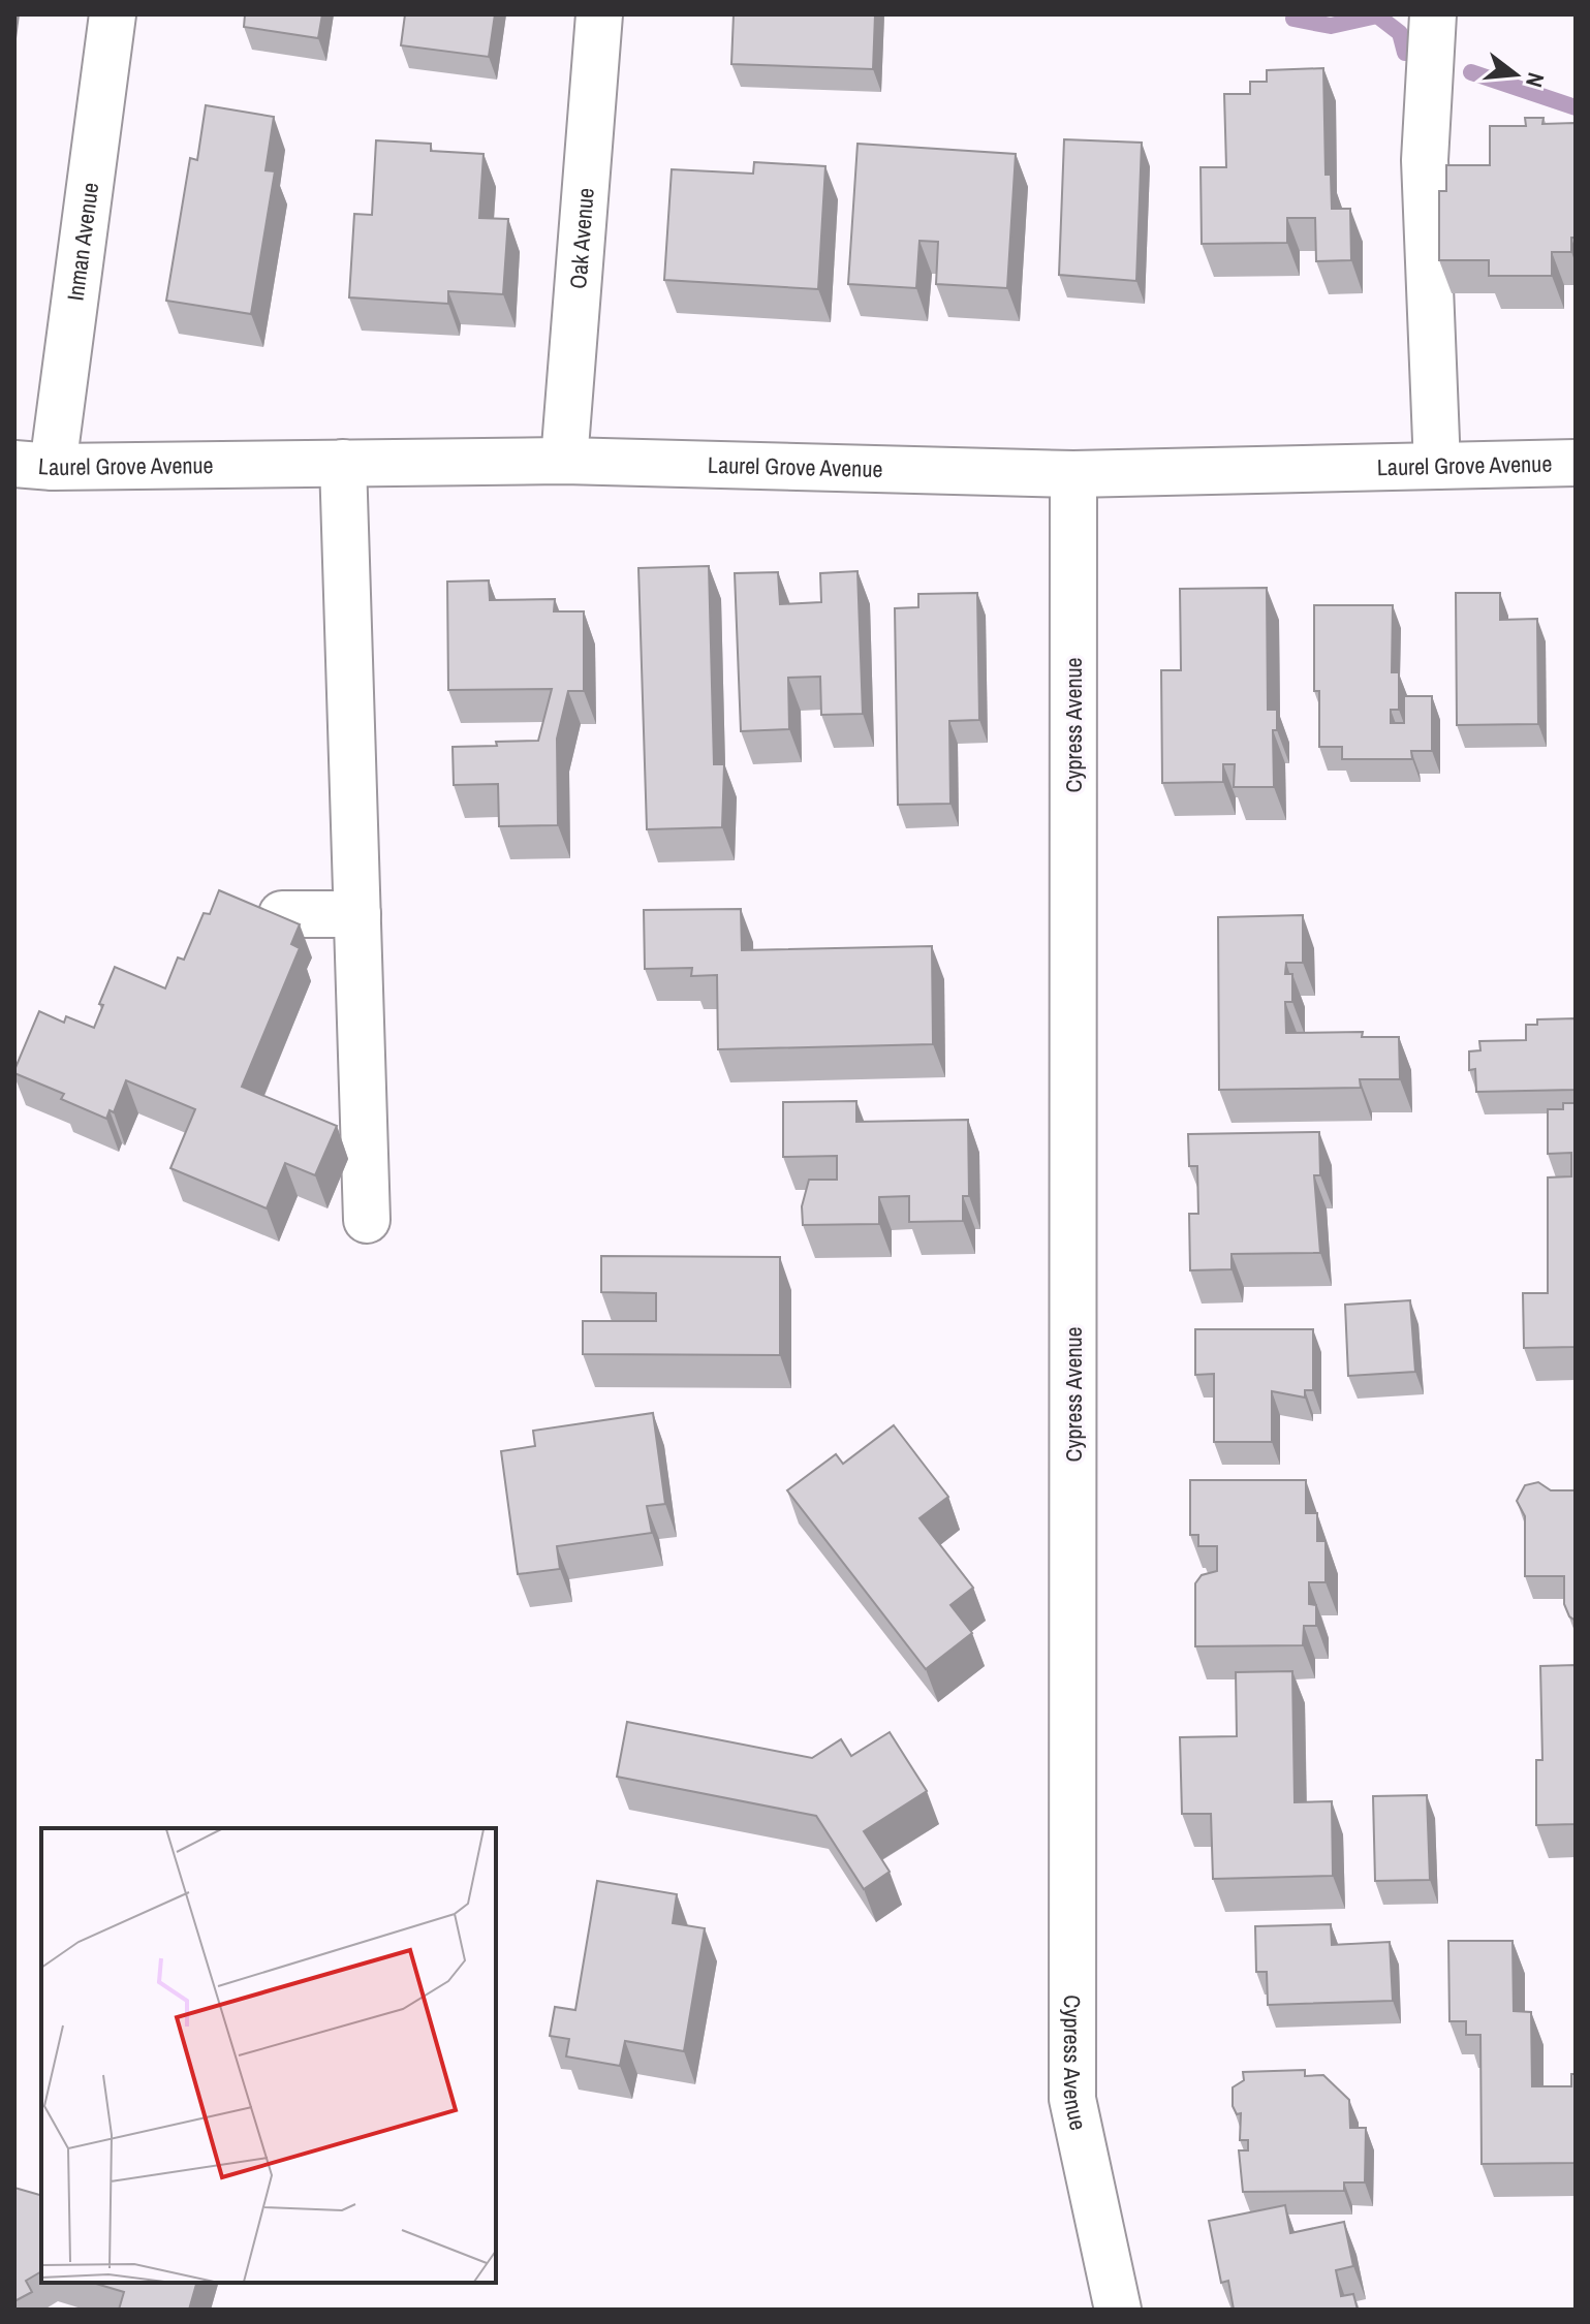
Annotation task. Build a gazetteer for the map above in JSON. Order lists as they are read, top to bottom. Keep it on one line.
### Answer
{"streets":{"street":["Oak Avenue","Inman Avenue","Laurel Grove Avenue","Cypress Avenue"]},"crossings":[["Oak Avenue","Laurel Grove Avenue"],["Inman Avenue","Laurel Grove Avenue"],["Laurel Grove Avenue","Cypress Avenue"]],"north":"right"}
